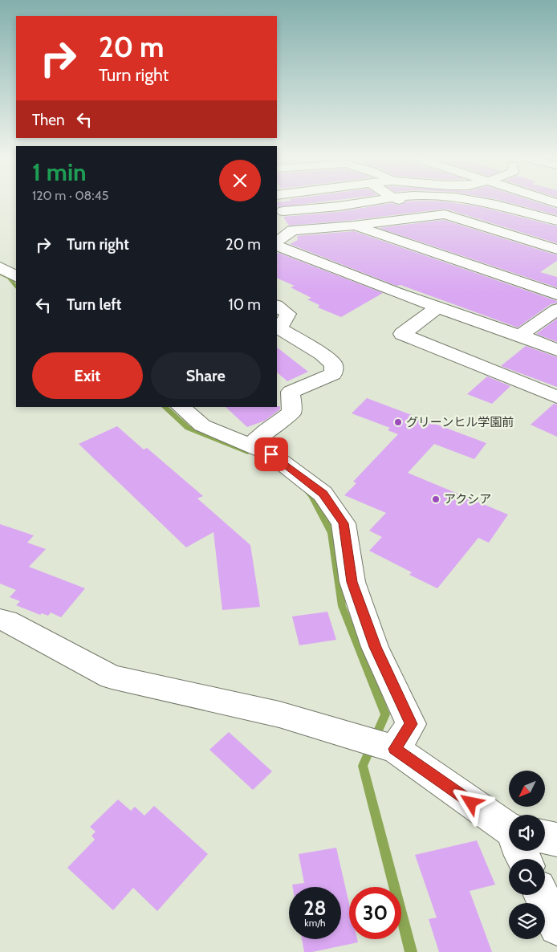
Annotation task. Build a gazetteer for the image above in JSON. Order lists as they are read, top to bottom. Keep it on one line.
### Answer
{"places":["グリーンヒル学園前","アクシア"],"north":"bottom left","page":{"turn":["20 m","Turn right"],"then":"Then","heading":["1 min","120 m · 08:45"],"list":[{"name":"Turn right","value":"20 m"},{"name":"Turn left","value":"10 m"}],"buttons":["Exit","Share"],"speed":"28 km/h","limit":"30"}}
